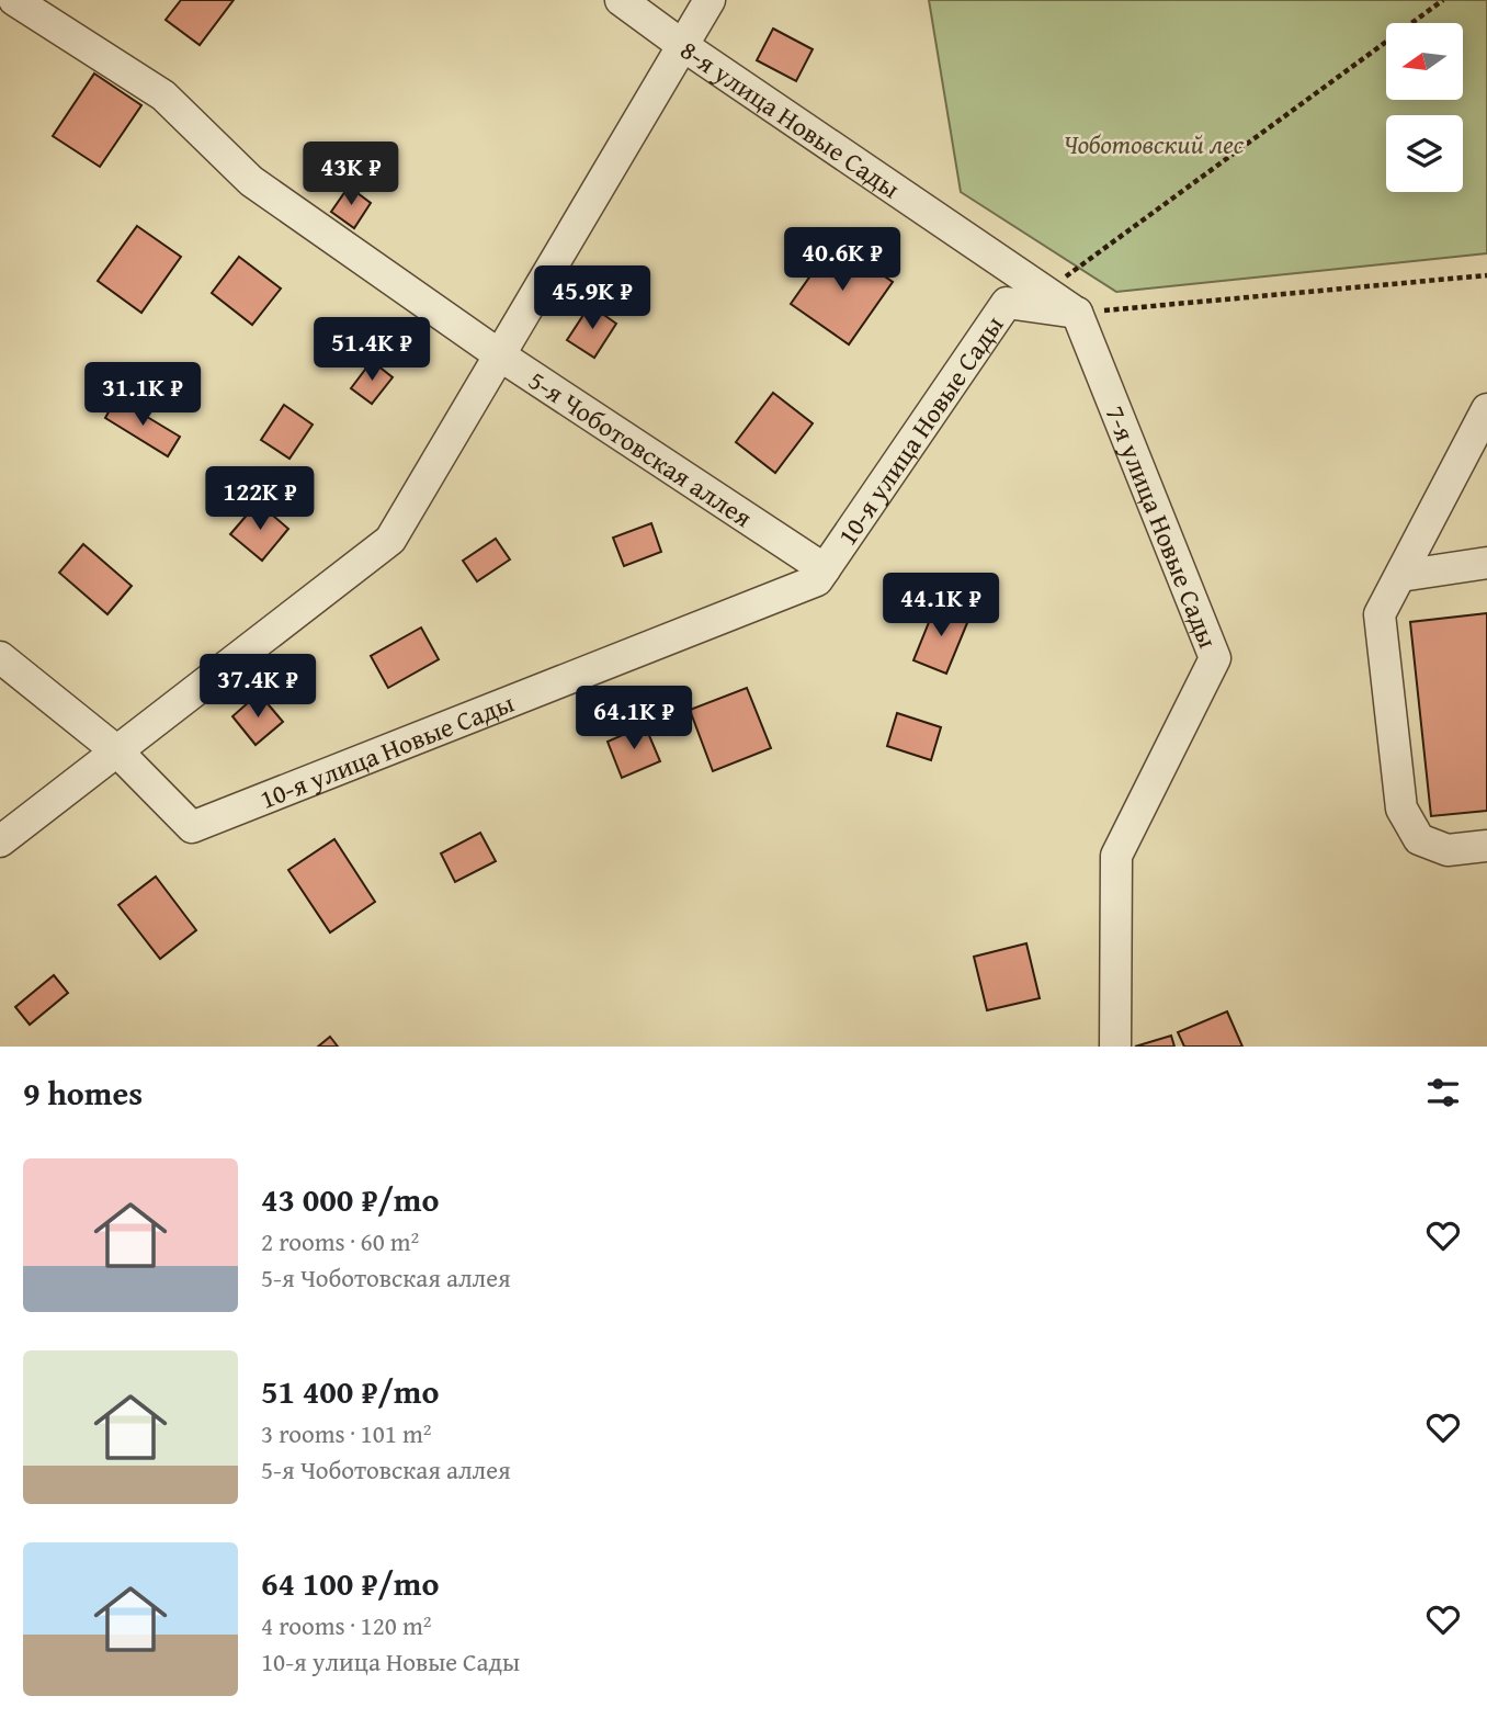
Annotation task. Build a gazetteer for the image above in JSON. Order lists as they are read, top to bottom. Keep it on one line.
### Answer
{"streets":{"street":["8-я улица Новые Сады","10-я улица Новые Сады","5-я Чоботовская аллея","7-я улица Новые Сады"]},"crossings":[["8-я улица Новые Сады","10-я улица Новые Сады"],["8-я улица Новые Сады","7-я улица Новые Сады"],["10-я улица Новые Сады","5-я Чоботовская аллея"],["10-я улица Новые Сады","7-я улица Новые Сады"]],"parks":["Чоботовский лес"],"north":"left","page":{"price":["43K ₽","40.6K ₽","45.9K ₽","51.4K ₽","31.1K ₽","122K ₽","44.1K ₽","37.4K ₽","64.1K ₽"],"heading":"9 homes","list":[{"name":"43 000 ₽/mo","note":"2 rooms · 60 m² · 5-я Чоботовская аллея"},{"name":"51 400 ₽/mo","note":"3 rooms · 101 m² · 5-я Чоботовская аллея"},{"name":"64 100 ₽/mo","note":"4 rooms · 120 m² · 10-я улица Новые Сады"}]}}
